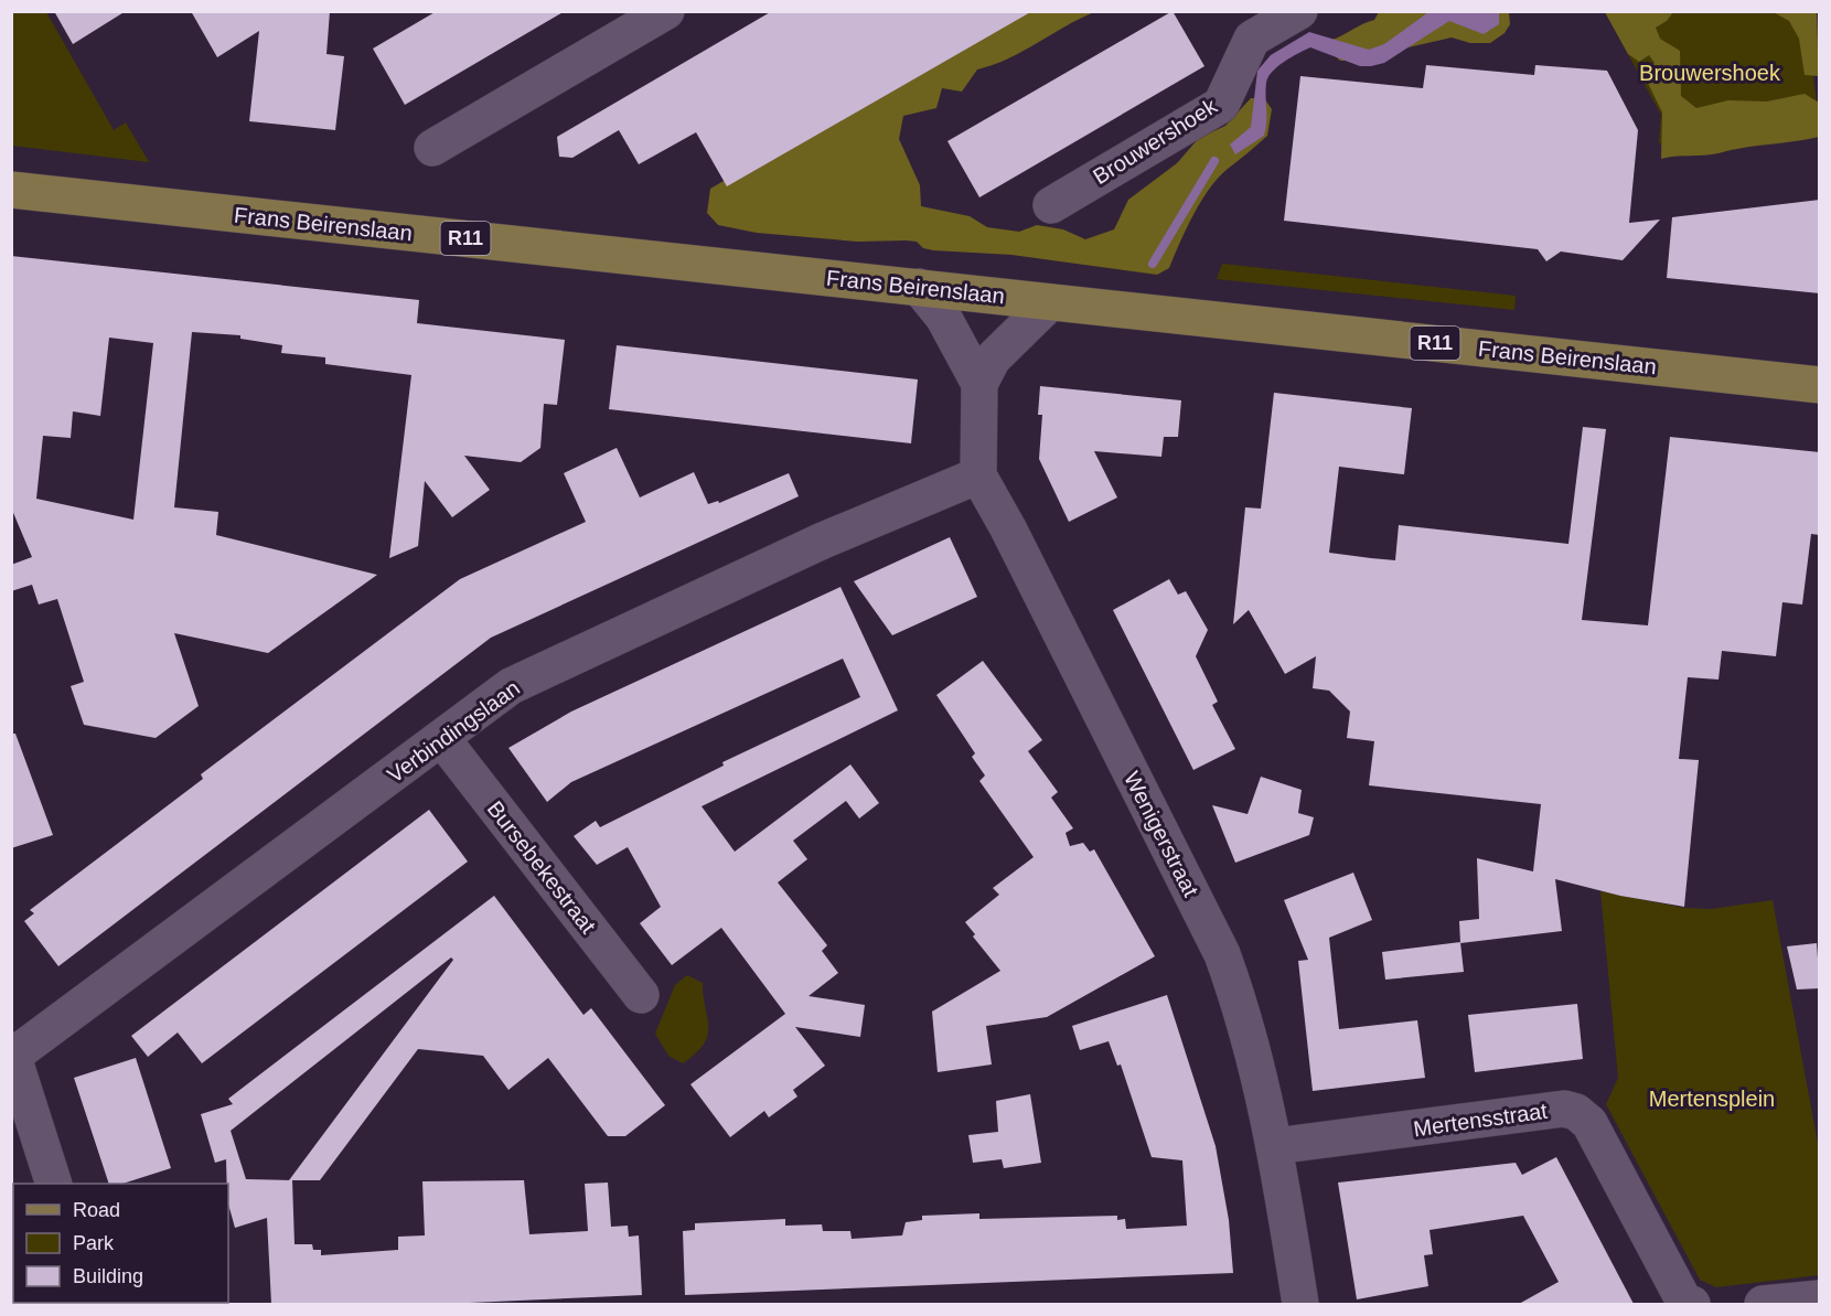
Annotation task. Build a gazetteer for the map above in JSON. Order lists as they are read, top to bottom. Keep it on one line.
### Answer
{"streets":{"main road":["Frans Beirenslaan","R11"],"street":["Brouwershoek","Verbindingslaan","Wenigerstraat","Bursebekestraat","Mertensstraat"]},"crossings":[["Verbindingslaan","Wenigerstraat"],["Verbindingslaan","Bursebekestraat"],["Wenigerstraat","Mertensstraat"]],"parks":["Brouwershoek","Mertensplein"],"legend":["Road","Park","Building"]}
